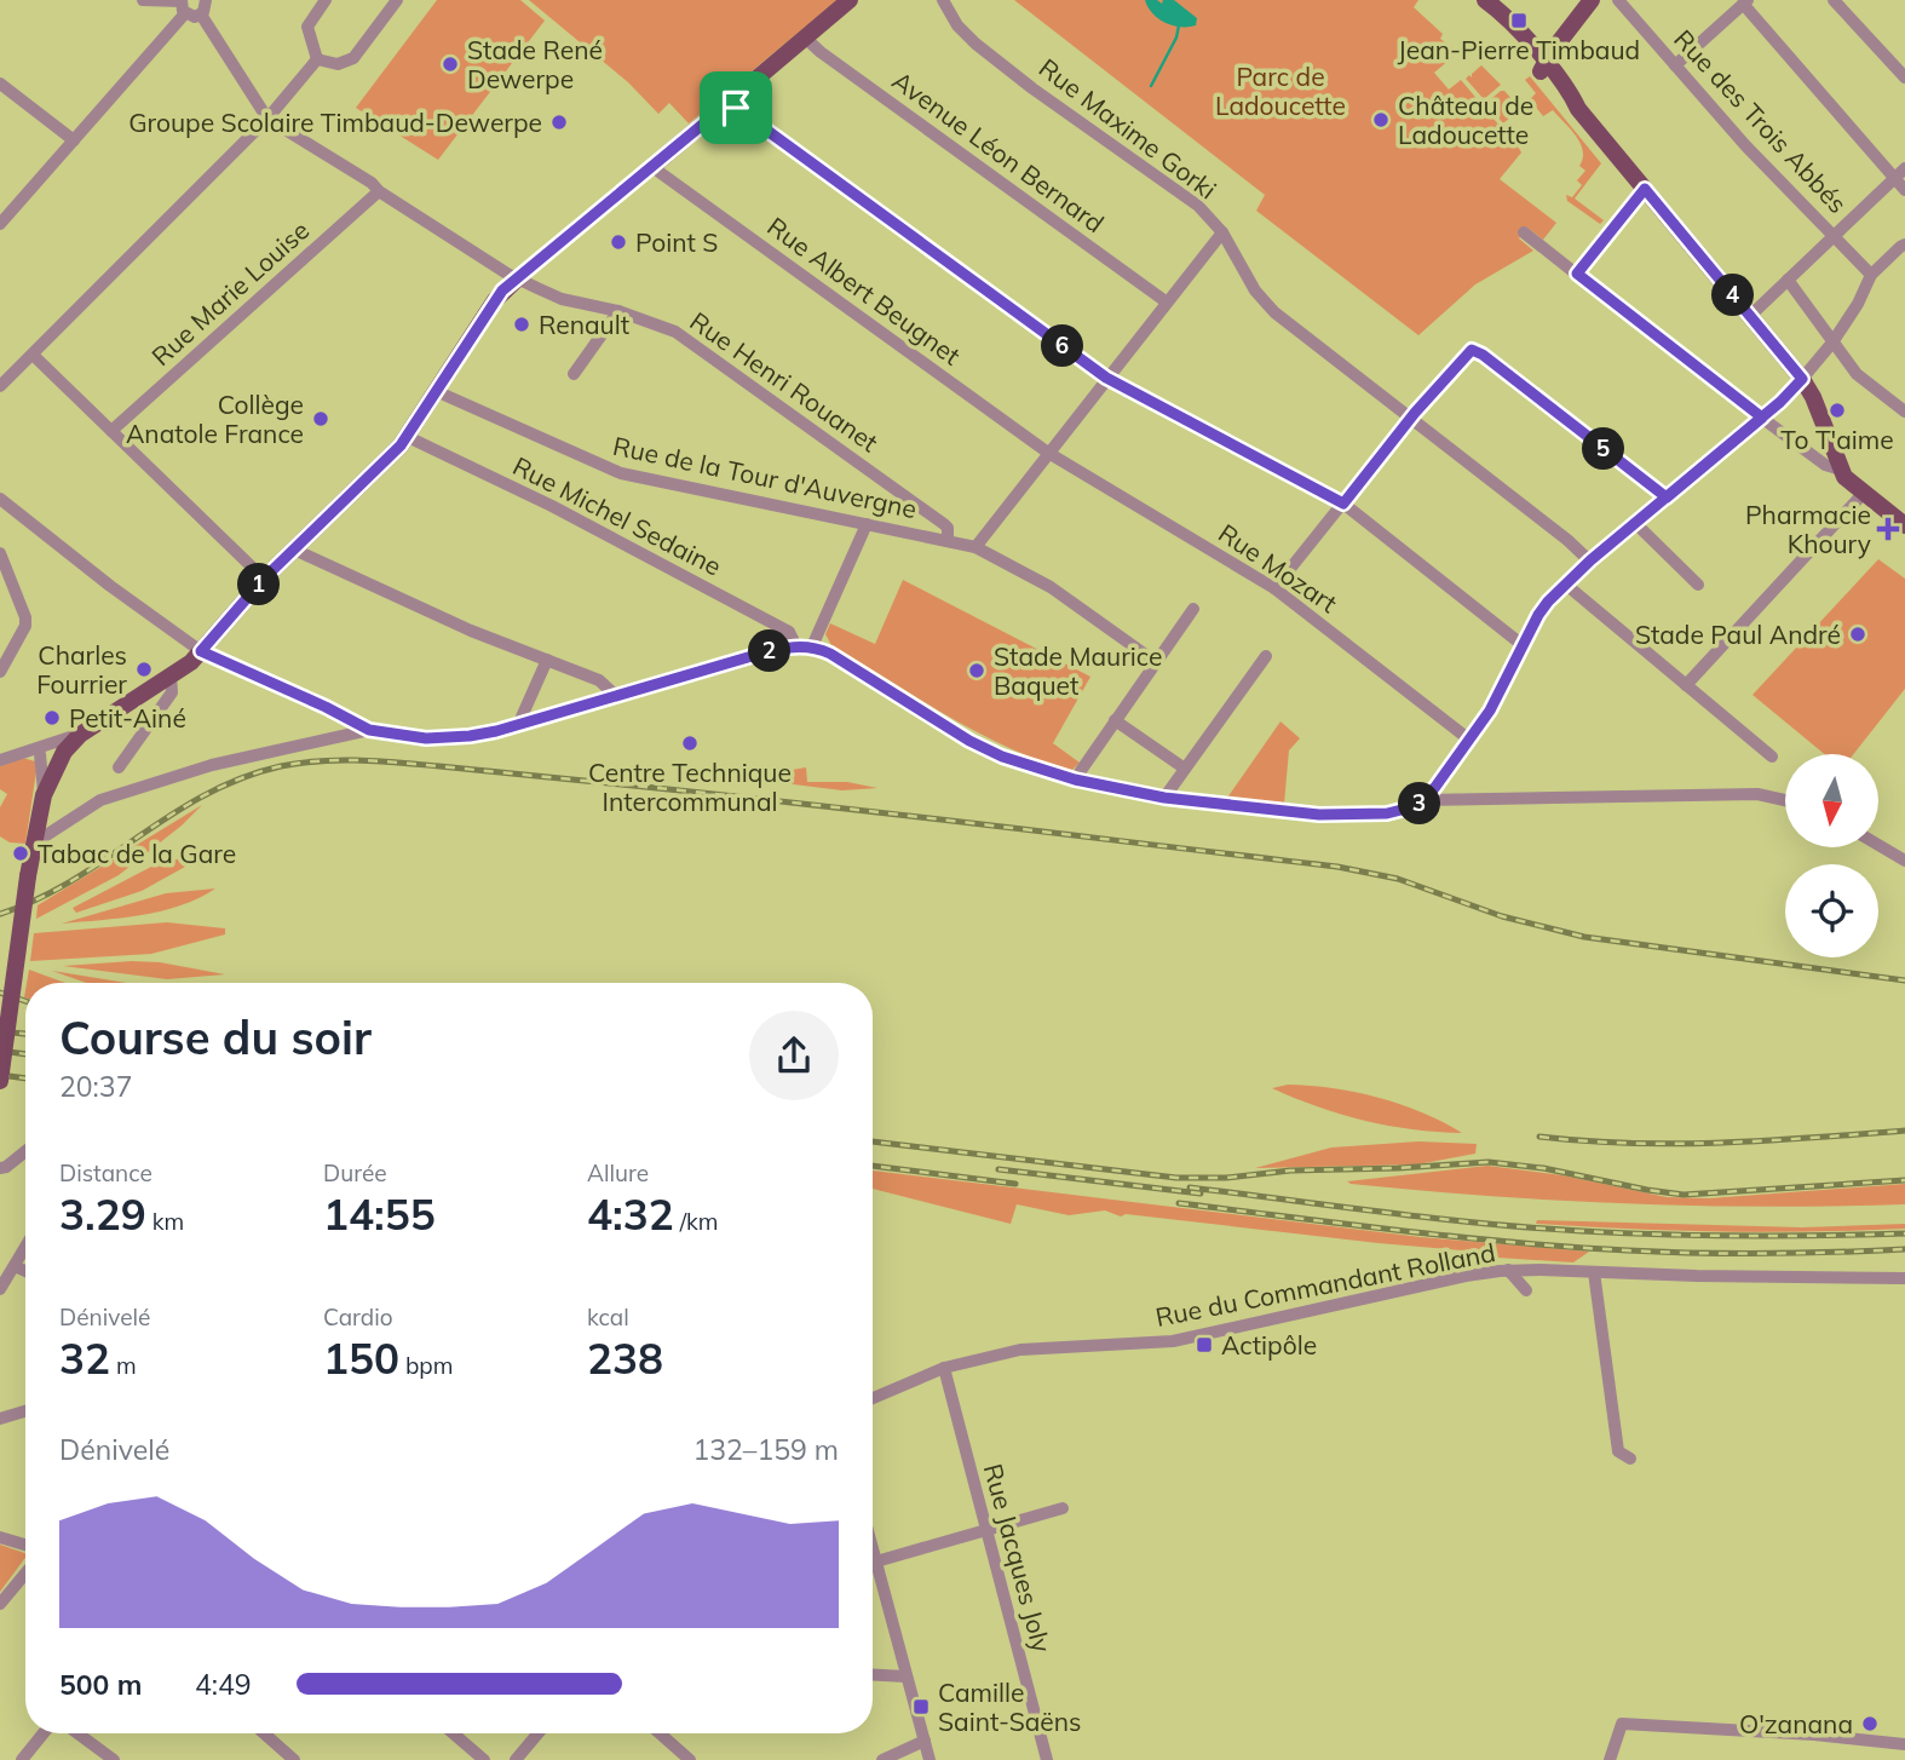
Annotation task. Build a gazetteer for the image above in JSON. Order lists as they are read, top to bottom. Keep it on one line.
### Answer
{"streets":{"street":["Rue des Trois Abbés","Rue Maxime Gorki","Avenue Léon Bernard","Rue Albert Beugnet","Rue Marie Louise","Rue Henri Rouanet","Rue de la Tour d'Auvergne","Rue Michel Sedaine","Rue Mozart","Rue du Commandant Rolland","Rue Jacques Joly"]},"crossings":[["Rue Albert Beugnet","Rue Mozart"],["Rue Marie Louise","Rue Henri Rouanet"],["Rue Henri Rouanet","Rue de la Tour d'Auvergne"],["Rue du Commandant Rolland","Rue Jacques Joly"]],"parks":["Parc de Ladoucette"],"places":{"transit":["Jean-Pierre Timbaud","Actipôle","Camille Saint-Saëns"],"other":["Stade René Dewerpe","Château de Ladoucette","Groupe Scolaire Timbaud-Dewerpe","Point S","Renault","To T'aime","Collège Anatole France","Stade Paul André","Charles Fourrier","Stade Maurice Baquet","Petit-Ainé","Centre Technique Intercommunal","Tabac de la Gare","O'zanana"],"health":["Pharmacie Khoury"]},"north":"bottom","page":{"pins":["4","6","5","1","2","3"],"heading":["Course du soir","20:37"],"stats":[["Distance","3.29 km"],["Durée","14:55"],["Allure","4:32 /km"],["Dénivelé","32 m"],["Cardio","150 bpm"],["kcal","238"]],"chart":["Dénivelé","132–159 m"],"list":[{"name":"500 m","note":"4:49"}]}}
